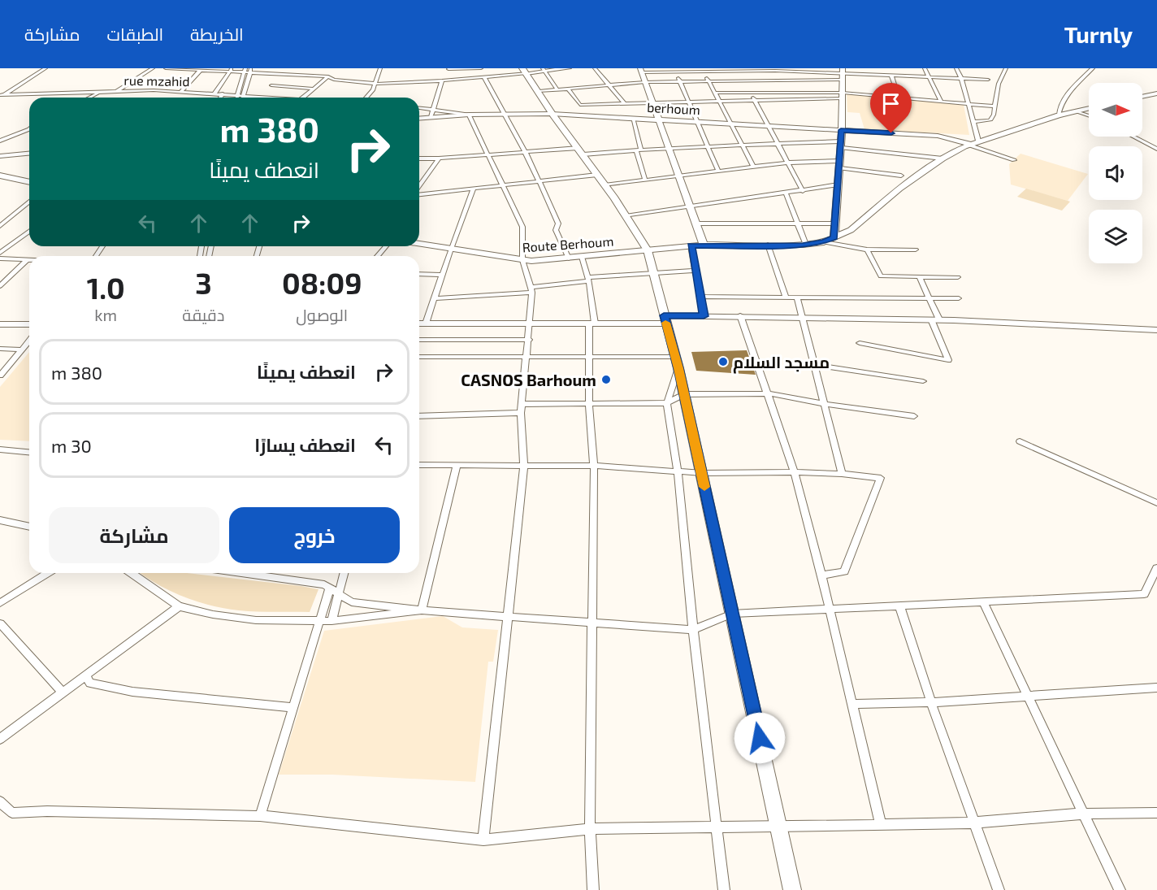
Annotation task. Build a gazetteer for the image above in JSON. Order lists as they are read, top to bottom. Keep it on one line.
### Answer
{"streets":{"main road":["berhoum","Route Berhoum"],"street":["rue mzahid"]},"crossings":[["berhoum","Route Berhoum"]],"places":["مسجد السلام","CASNOS Barhoum"],"north":"right","page":{"header":"Turnly","nav":["الخريطة","الطبقات","مشاركة"],"turn":["380 m","انعطف يمينًا"],"eta":["08:09","الوصول","3","دقيقة","1.0","km"],"list":[{"name":"انعطف يمينًا","value":"380 m"},{"name":"انعطف يسارًا","value":"30 m"}],"buttons":["خروج","مشاركة"]}}
